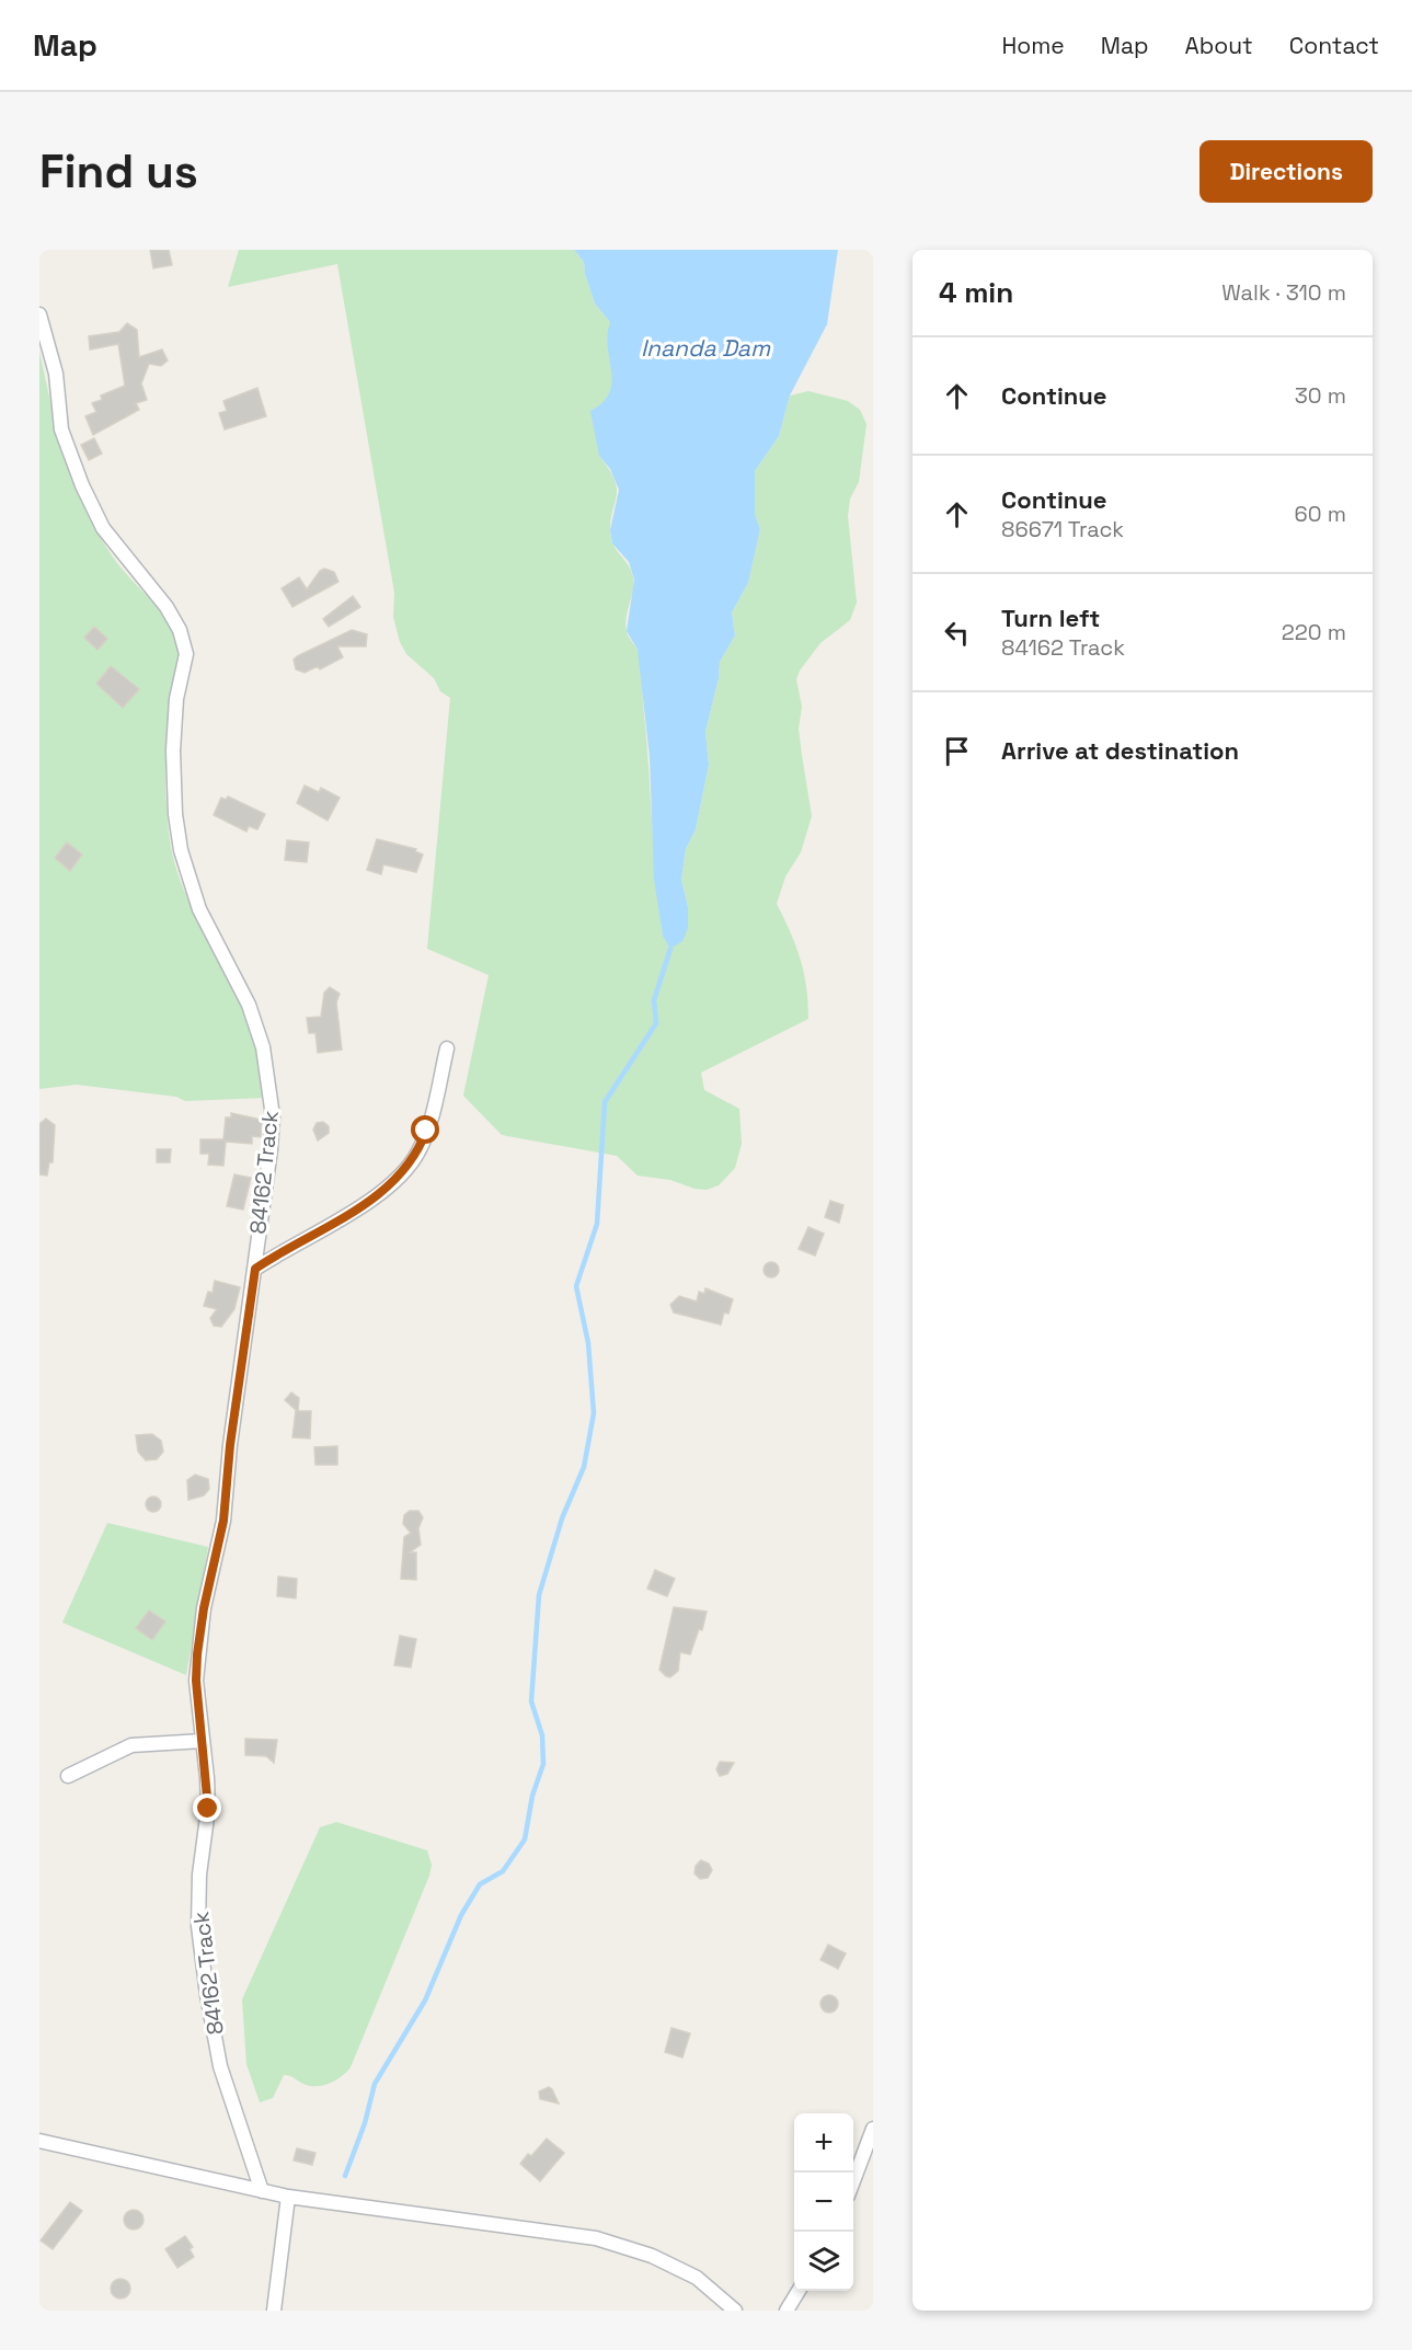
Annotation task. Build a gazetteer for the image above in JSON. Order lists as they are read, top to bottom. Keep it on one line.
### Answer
{"streets":{"street":["84162 Track"]},"water":["Inanda Dam"],"page":{"header":"Map","nav":["Home","Map","About","Contact"],"buttons":"Directions","title":"Find us","heading":["4 min","Walk · 310 m"],"list":[["Continue","30 m"],["Continue","86671 Track","60 m"],["Turn left","84162 Track","220 m"],"Arrive at destination"],"map_buttons":["+","−"]}}
